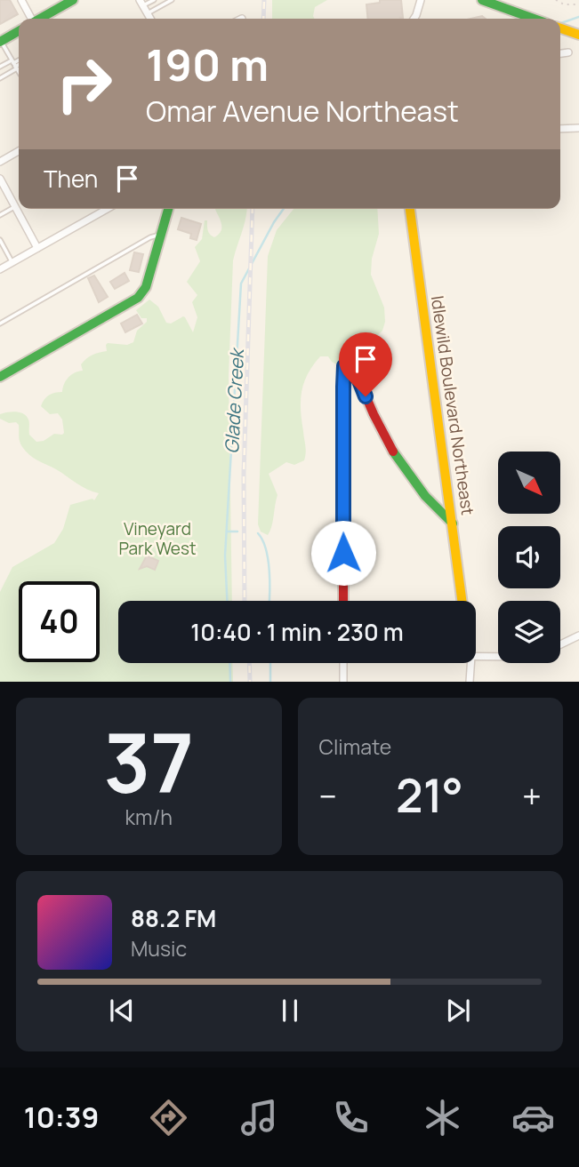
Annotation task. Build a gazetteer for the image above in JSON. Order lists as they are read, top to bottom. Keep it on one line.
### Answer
{"streets":{"street":["Idlewild Boulevard Northeast"]},"water":["Glade Creek"],"parks":["Vineyard Park West"],"north":"bottom right","page":{"turn":["190 m","Omar Avenue Northeast"],"then":"Then","limit":"40","trip":"10:40 · 1 min · 230 m","tile":[["37","km/h"],"Climate"],"heat":["−","21°","+"],"song":["88.2 FM","Music"],"tabs":"10:39"}}
